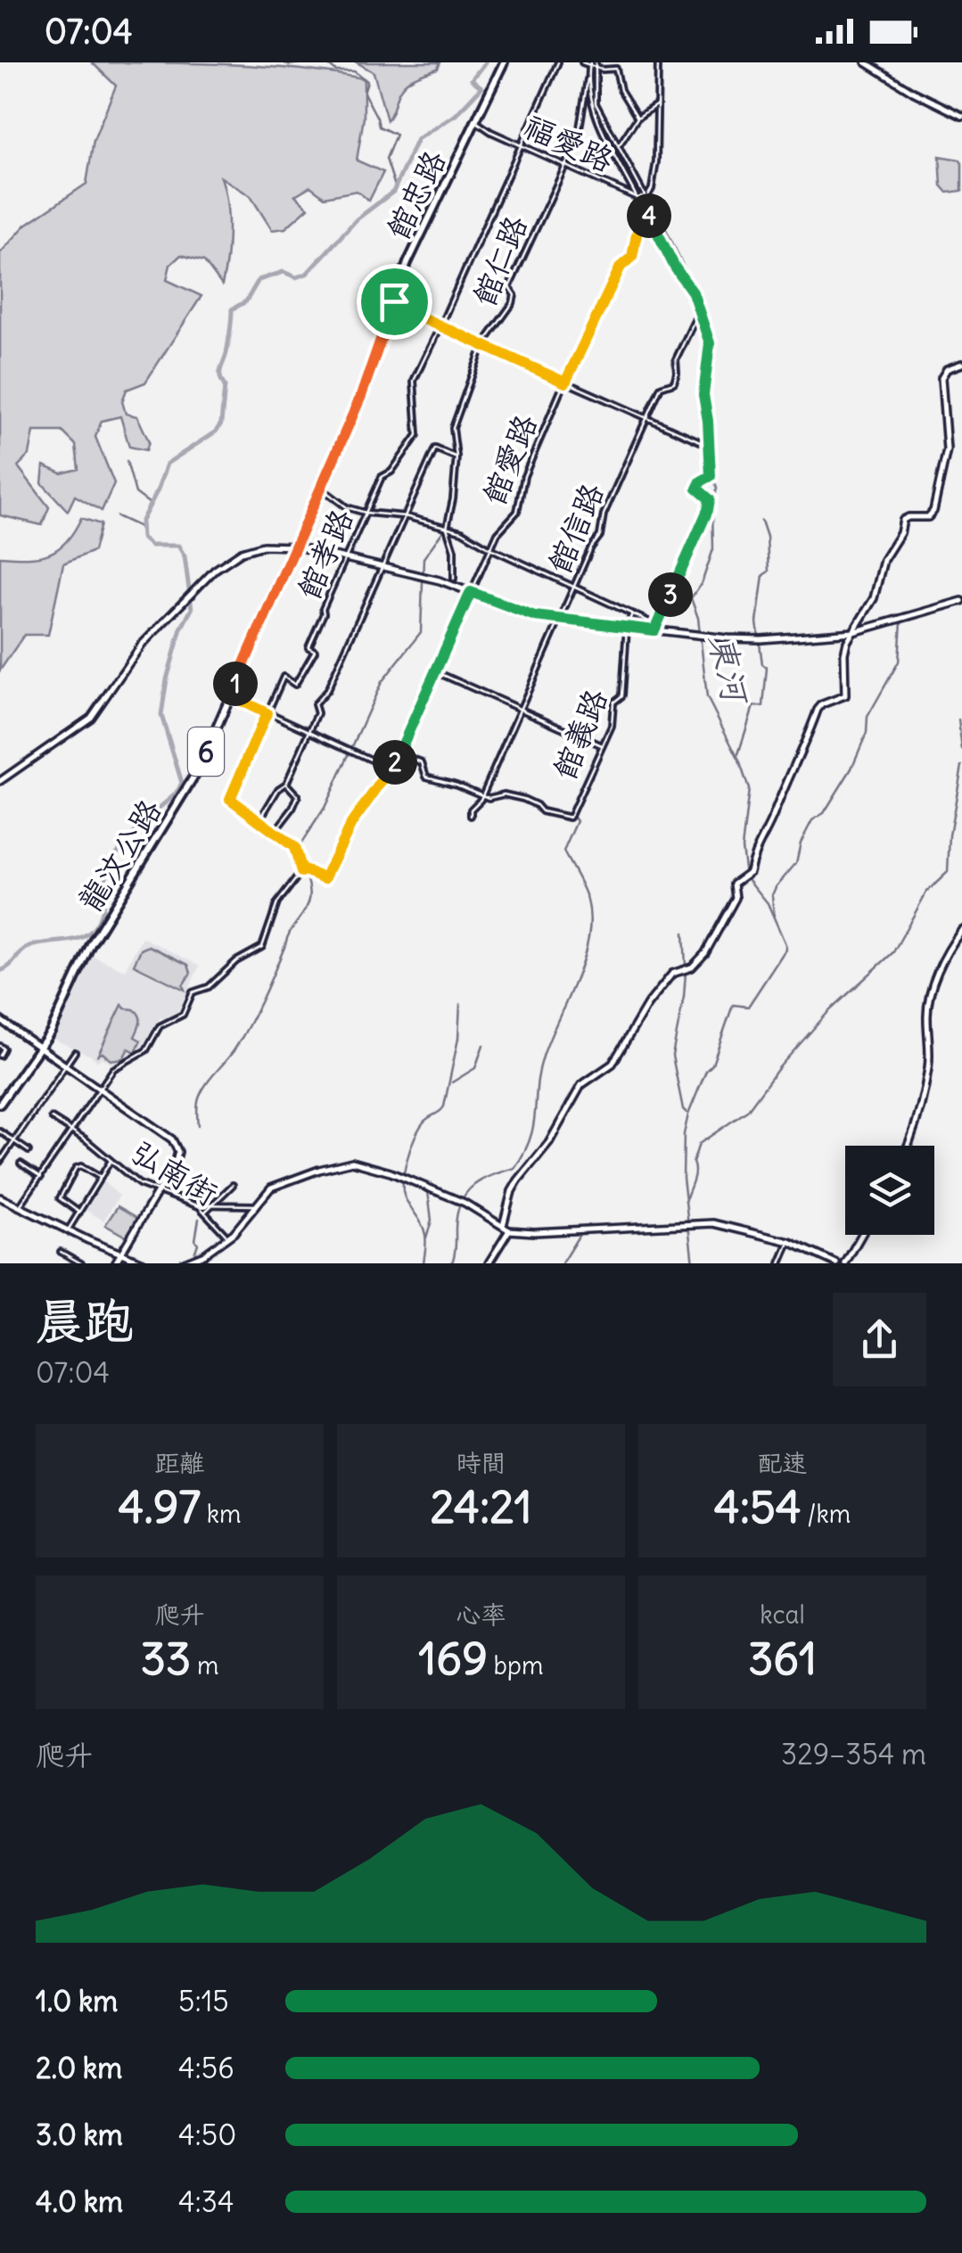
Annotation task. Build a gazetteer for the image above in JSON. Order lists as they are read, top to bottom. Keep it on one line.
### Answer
{"streets":{"main road":["館忠路","6","龍汶公路"],"street":["福愛路","館仁路","館愛路","館信路","館孝路","館義路","弘南街"]},"crossings":[["福愛路","館忠路"],["福愛路","館仁路"],["福愛路","館愛路"],["福愛路","館孝路"],["館忠路","龍汶公路"],["館信路","館義路"],["6","龍汶公路"]],"water":["東河"],"page":{"status":"07:04","pins":["4","3","1","2"],"heading":["晨跑","07:04"],"stats":[["距離","4.97 km"],["時間","24:21"],["配速","4:54 /km"],["爬升","33 m"],["心率","169 bpm"],["kcal","361"]],"chart":["爬升","329–354 m"],"list":[{"name":"1.0 km","note":"5:15"},{"name":"2.0 km","note":"4:56"},{"name":"3.0 km","note":"4:50"},{"name":"4.0 km","note":"4:34"}]}}
